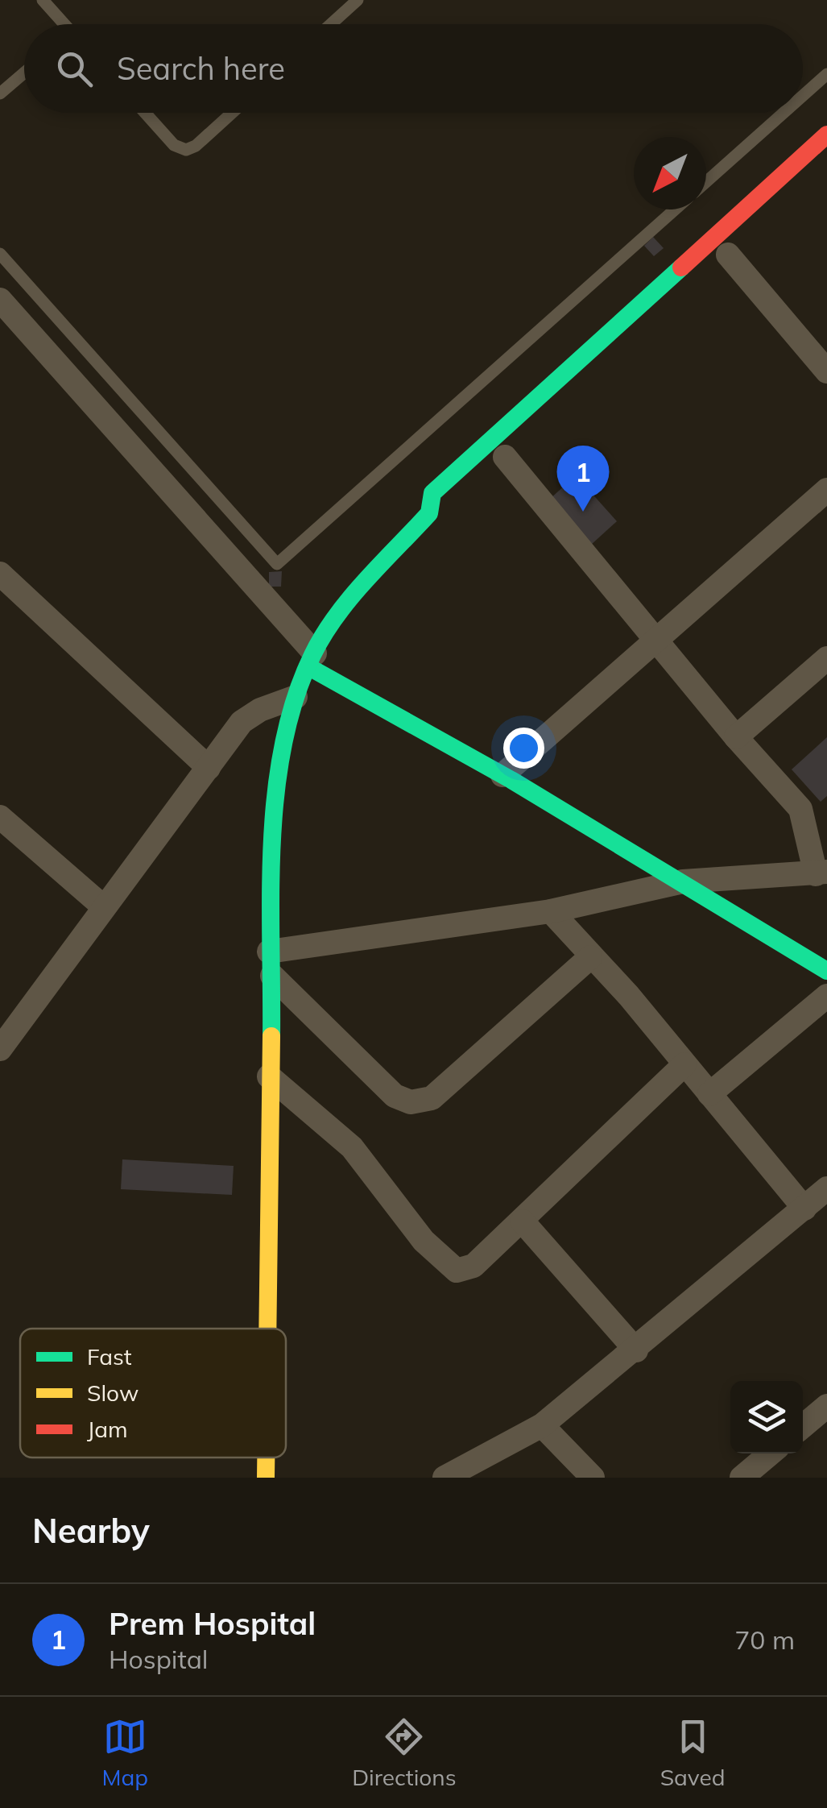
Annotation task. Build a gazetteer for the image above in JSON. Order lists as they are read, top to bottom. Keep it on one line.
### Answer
{"legend":["Fast","Slow","Jam"],"north":"bottom left","page":{"search":"Search here","pins":"1","heading":"Nearby","list":[{"mark":"1","name":"Prem Hospital","note":"Hospital","value":"70 m"}],"nav":["Map","Directions","Saved"]}}
